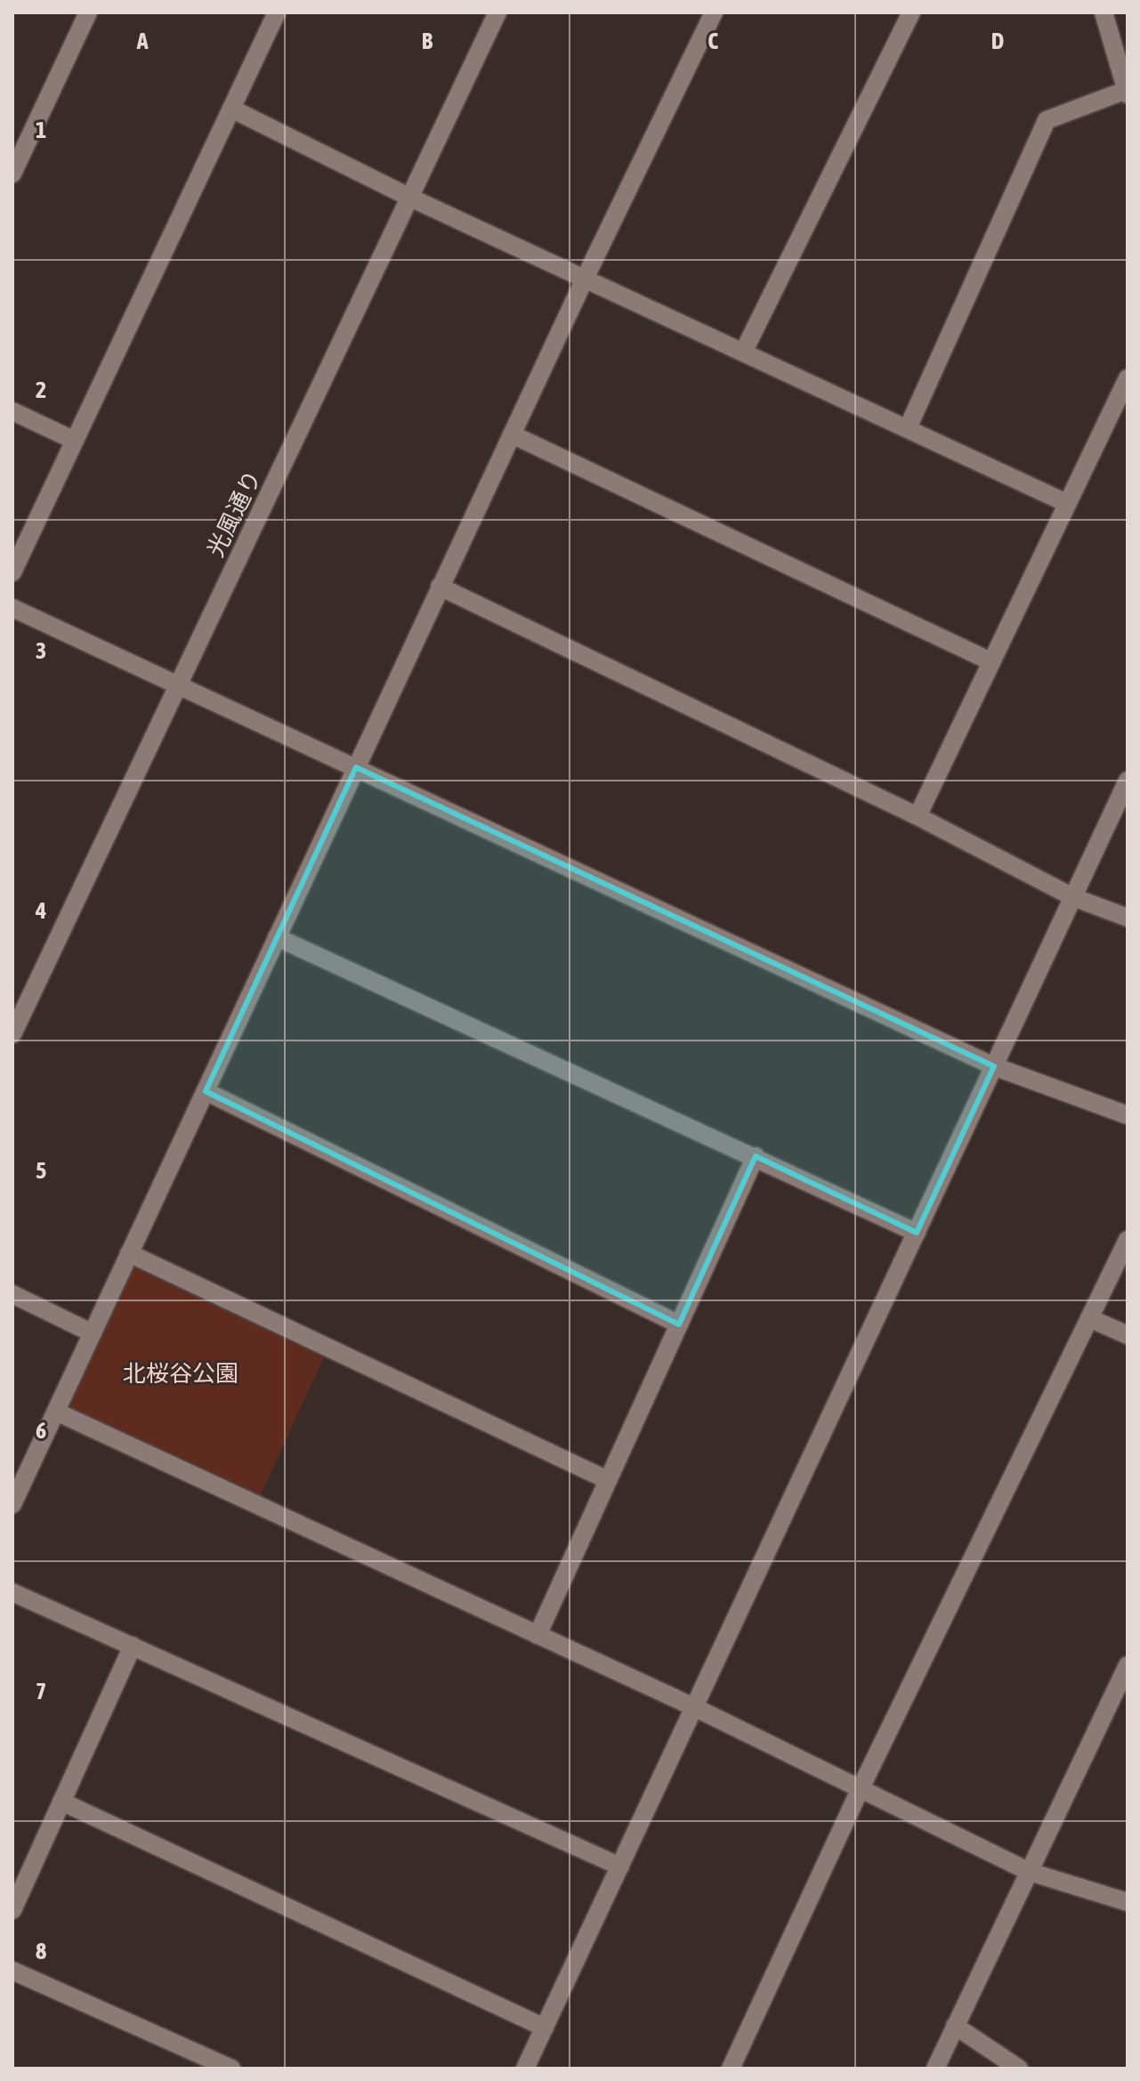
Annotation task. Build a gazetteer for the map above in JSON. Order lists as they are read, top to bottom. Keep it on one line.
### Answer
{"streets":{"street":["光風通り"]},"parks":["北桜谷公園"],"grid":{"columns":["A","B","C","D"],"rows":["1","2","3","4","5","6","7","8"]}}
